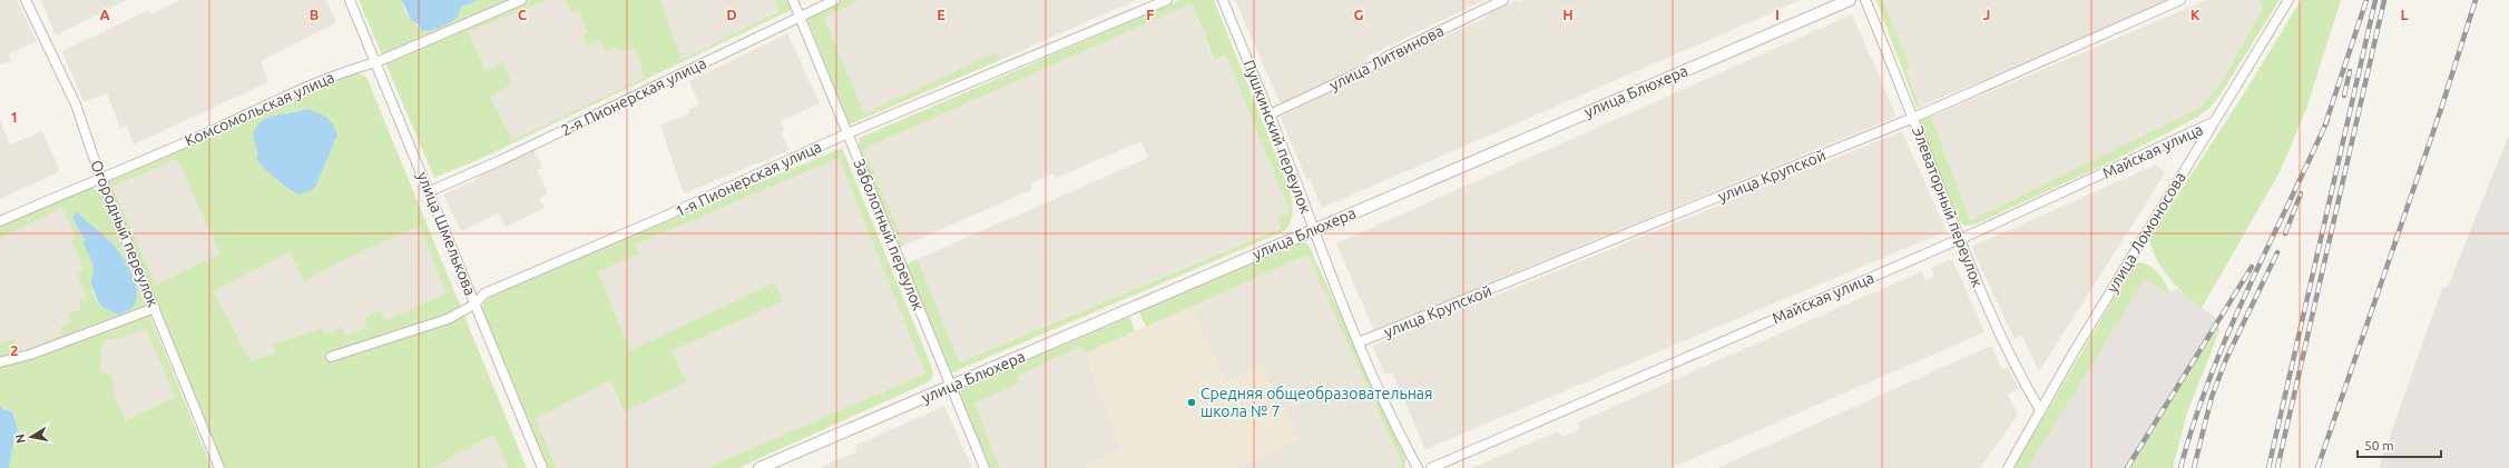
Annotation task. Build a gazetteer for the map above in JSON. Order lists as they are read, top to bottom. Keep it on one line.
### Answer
{"streets":{"street":["улица Литвинова","улица Блюхера","2-я Пионерская улица","Комсомольская улица","Пушкинский переулок","Майская улица","улица Крупской","1-я Пионерская улица","Элеваторный переулок","улица Ломоносова","Огородный переулок","улица Шмелькова","Заболотный переулок"]},"crossings":[["улица Литвинова","Пушкинский переулок"],["улица Блюхера","Пушкинский переулок"],["улица Блюхера","Заболотный переулок"],["2-я Пионерская улица","улица Шмелькова"],["2-я Пионерская улица","Заболотный переулок"],["Комсомольская улица","Огородный переулок"],["Комсомольская улица","улица Шмелькова"],["Пушкинский переулок","улица Крупской"],["Майская улица","Элеваторный переулок"],["Майская улица","улица Ломоносова"],["улица Крупской","Элеваторный переулок"],["1-я Пионерская улица","улица Шмелькова"],["1-я Пионерская улица","Заболотный переулок"],["Элеваторный переулок","улица Ломоносова"]],"places":["Средняя общеобразовательная школа № 7"],"scale_bar":"50 m","north":"left","grid":{"columns":["A","B","C","D","E","F","G","H","I","J","K","L"],"rows":["1","2"]}}
